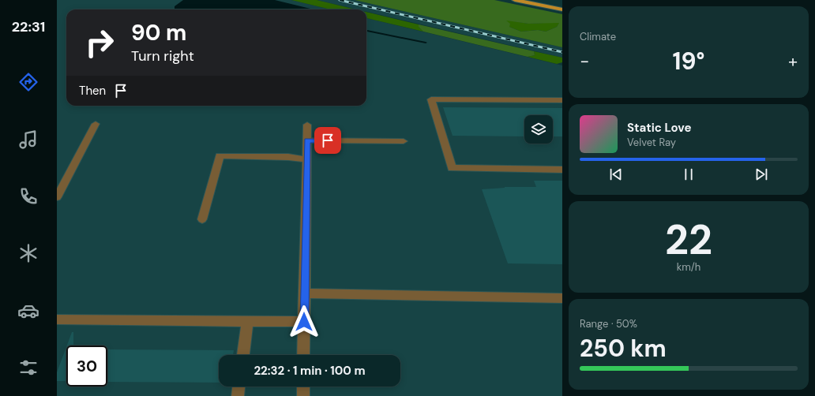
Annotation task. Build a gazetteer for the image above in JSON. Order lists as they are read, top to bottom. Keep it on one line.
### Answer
{"page":{"tabs":"22:31","tile":["Climate",["22","km/h"],["Range · 50%","250 km"]],"turn":["90 m","Turn right"],"heat":["−","19°","+"],"then":"Then","song":["Static Love","Velvet Ray"],"limit":"30","trip":"22:32 · 1 min · 100 m"}}
